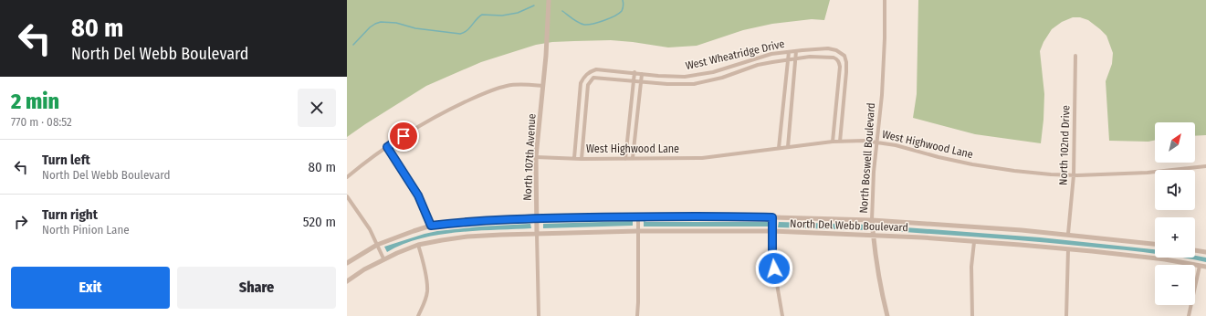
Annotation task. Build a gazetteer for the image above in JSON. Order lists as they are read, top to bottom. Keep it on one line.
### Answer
{"streets":{"street":["West Wheatridge Drive","West Highwood Lane","North 102nd Drive","North 107th Avenue","North Boswell Boulevard","North Del Webb Boulevard"]},"crossings":[["West Wheatridge Drive","West Highwood Lane"],["West Highwood Lane","North 102nd Drive"],["West Highwood Lane","North 107th Avenue"],["West Highwood Lane","North Boswell Boulevard"],["North 102nd Drive","North Del Webb Boulevard"],["North 107th Avenue","North Del Webb Boulevard"],["North Boswell Boulevard","North Del Webb Boulevard"]],"north":"top right","page":{"turn":["80 m","North Del Webb Boulevard"],"heading":["2 min","770 m · 08:52"],"map_buttons":["+","−"],"list":[{"name":"Turn left","note":"North Del Webb Boulevard","value":"80 m"},{"name":"Turn right","note":"North Pinion Lane","value":"520 m"}],"buttons":["Exit","Share"]}}
